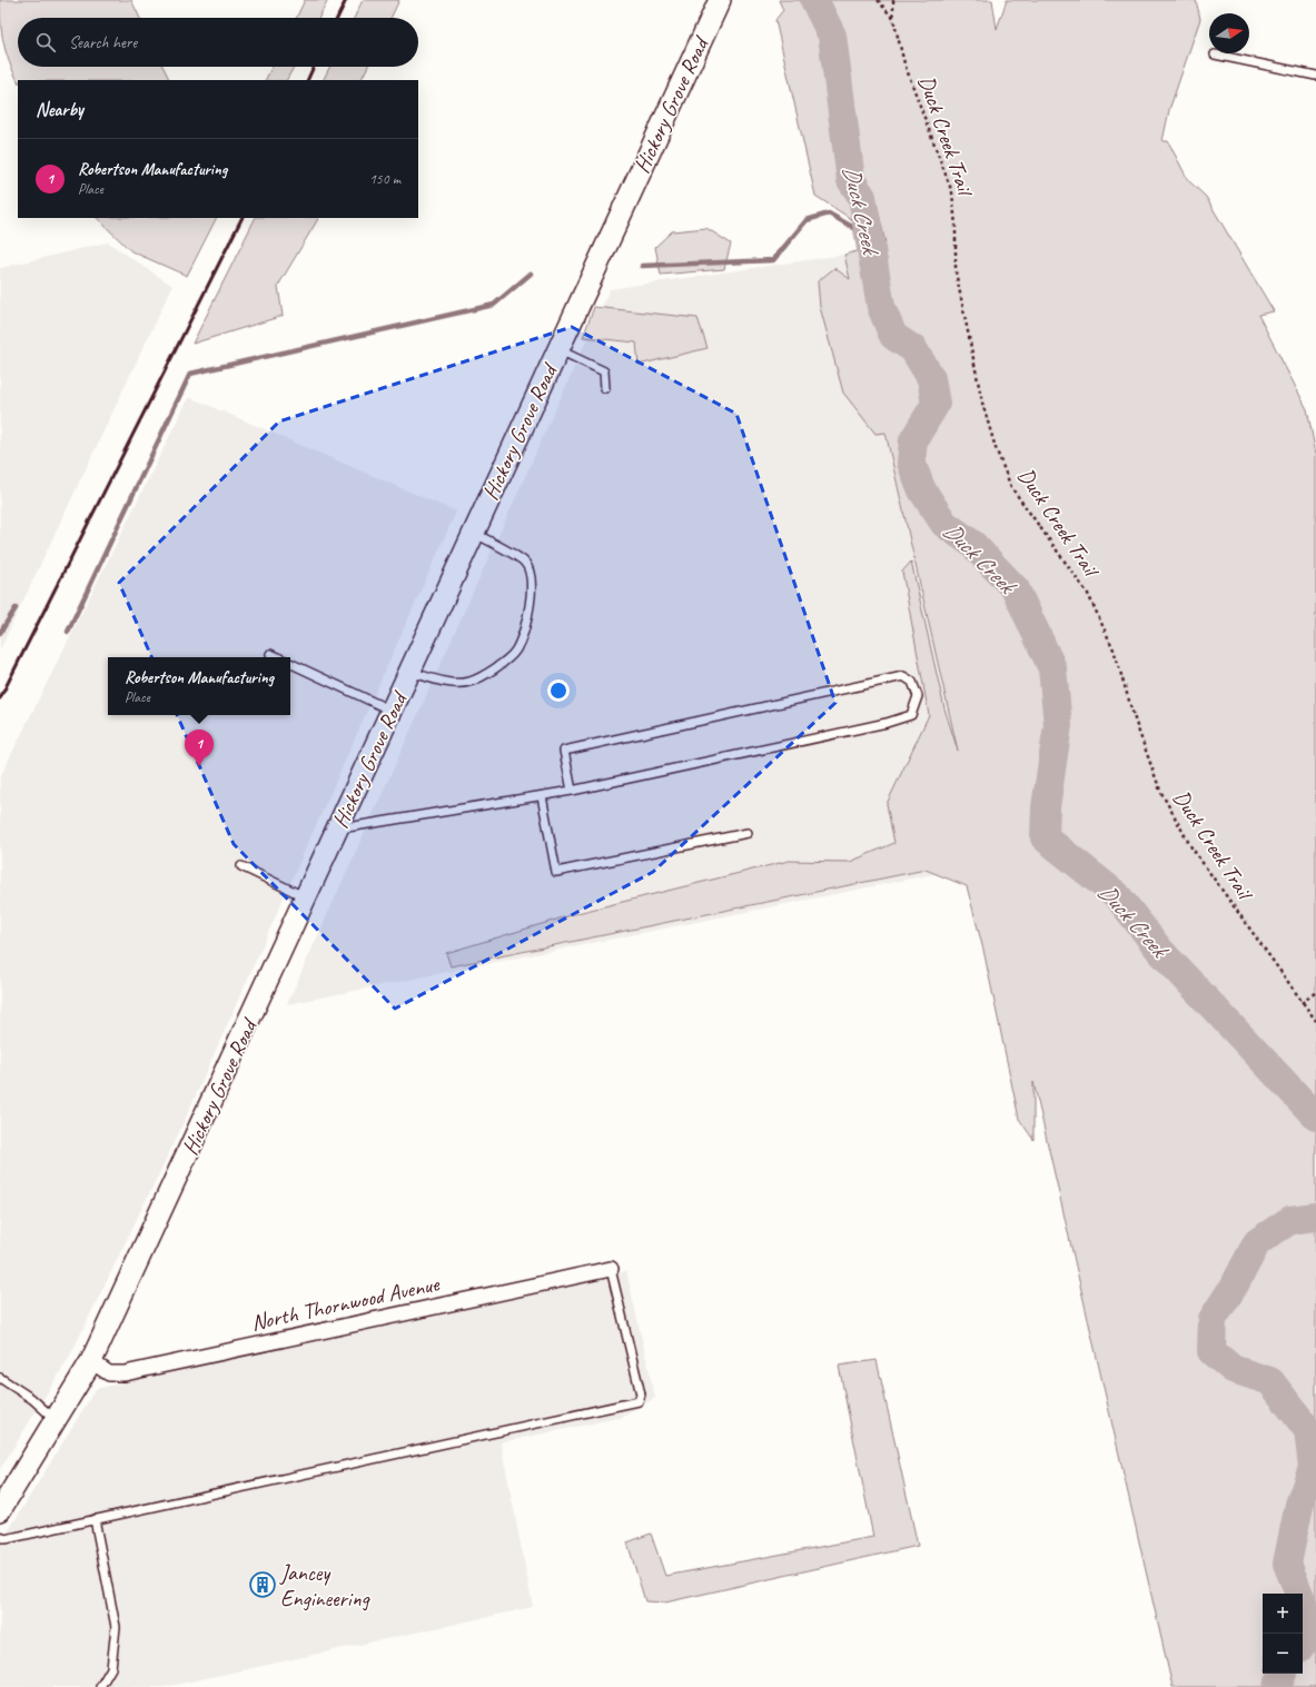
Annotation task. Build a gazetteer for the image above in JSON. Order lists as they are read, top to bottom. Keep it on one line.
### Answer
{"streets":{"main road":["Hickory Grove Road"],"street":["North Thornwood Avenue"],"path":["Duck Creek Trail"]},"crossings":[["Hickory Grove Road","North Thornwood Avenue"]],"water":["Duck Creek"],"places":{"building":["Jancey Engineering"]},"north":"right","page":{"search":"Search here","heading":"Nearby","list":[{"mark":"1","name":"Robertson Manufacturing","note":"Place","value":"150 m"}],"popup":["Robertson Manufacturing","Place"],"pins":"1","map_buttons":["+","−"]}}
